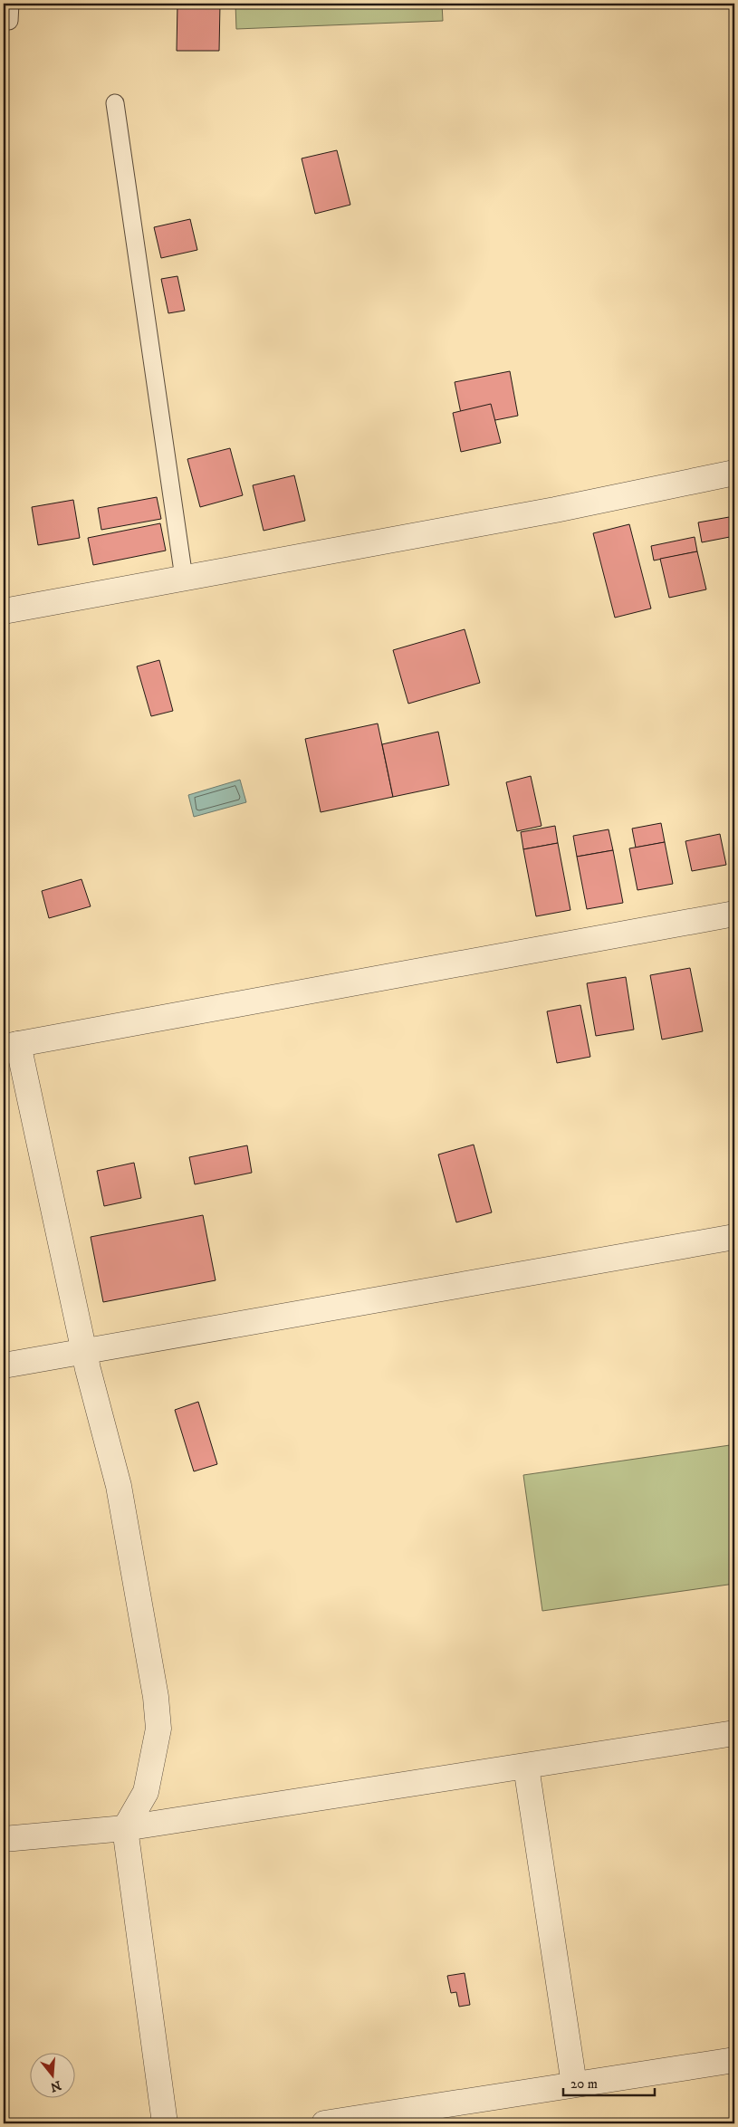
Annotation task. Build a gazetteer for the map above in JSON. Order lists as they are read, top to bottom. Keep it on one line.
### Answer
{"scale_bar":"20 m","north":"bottom"}
